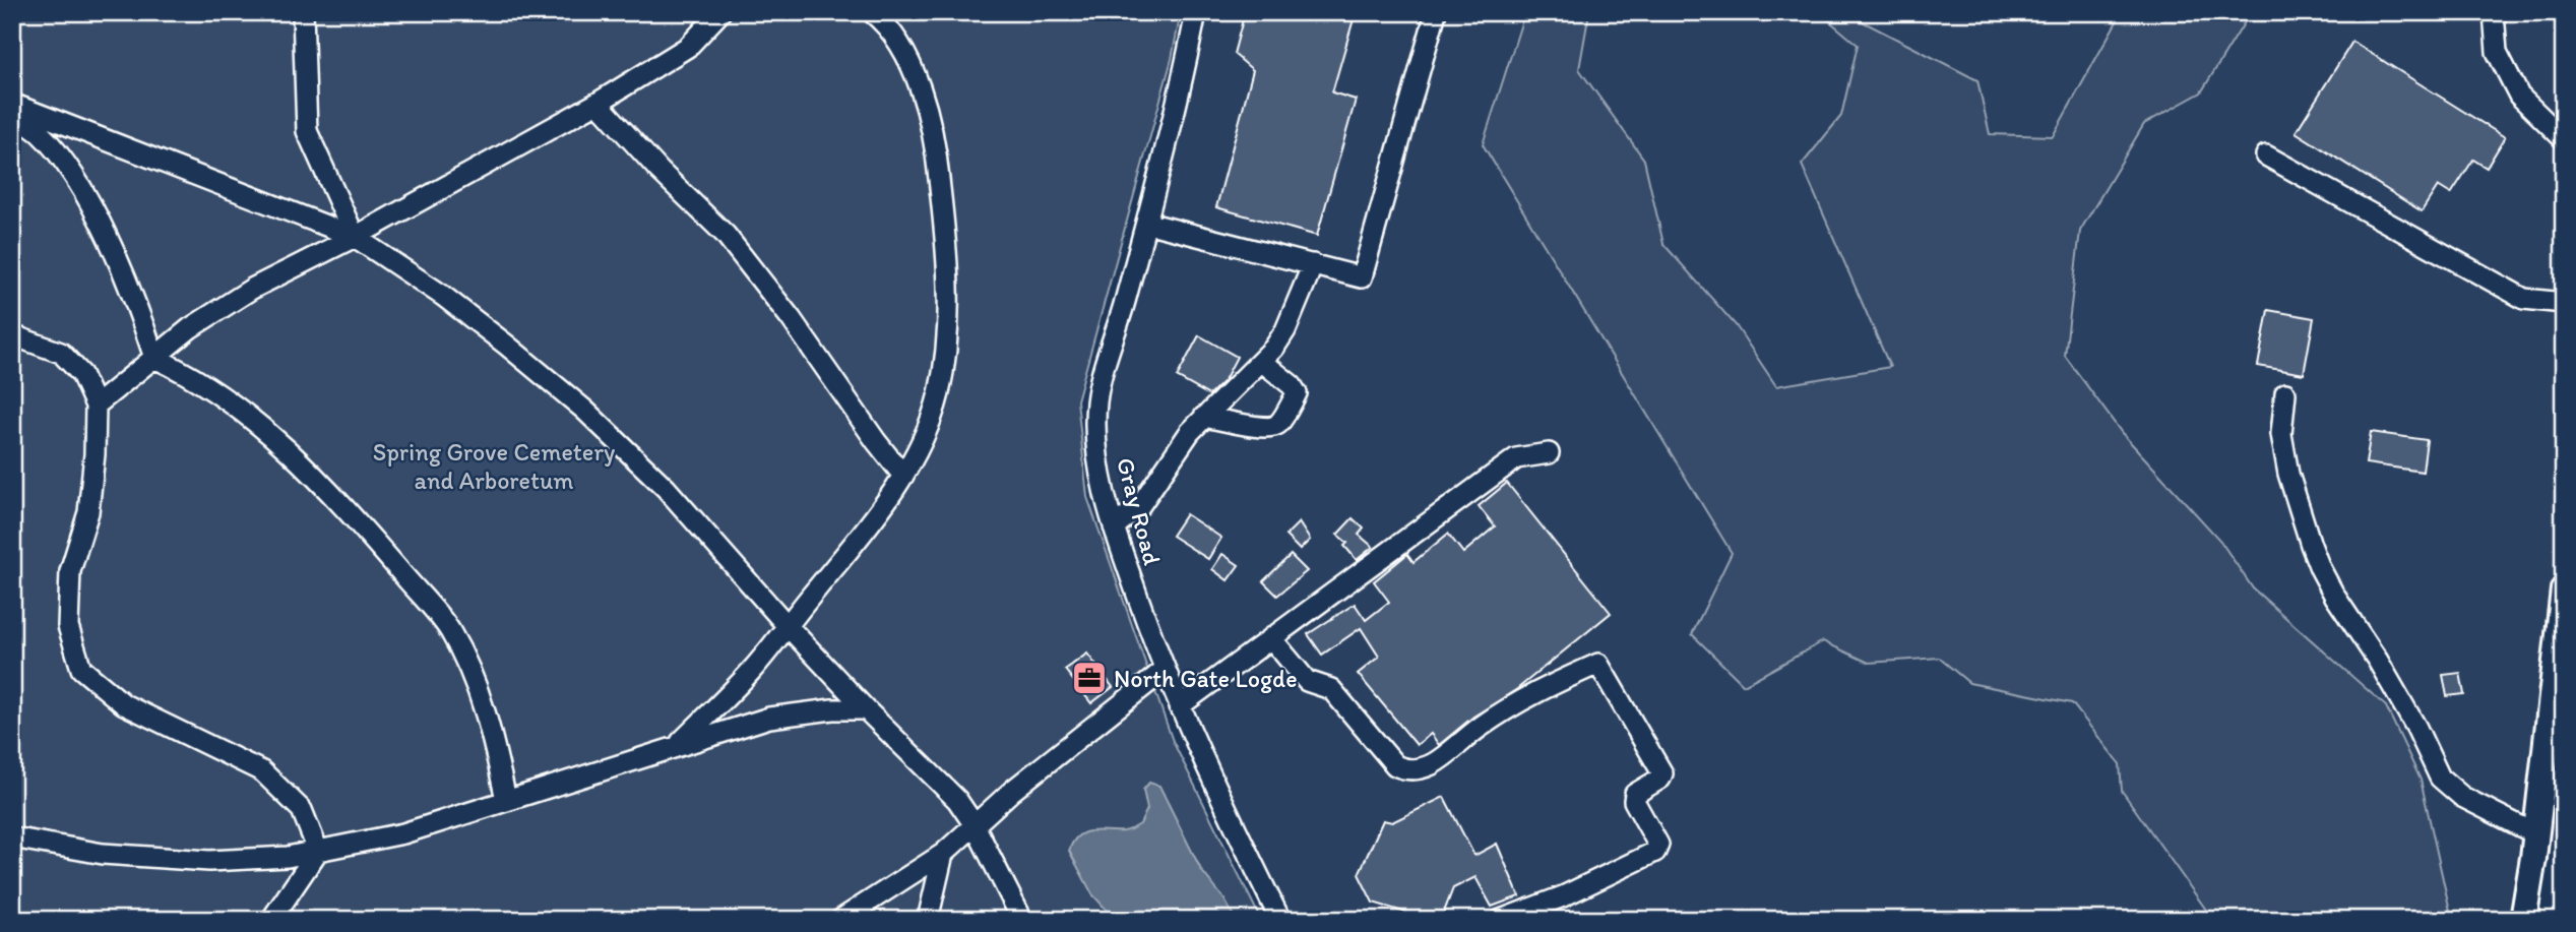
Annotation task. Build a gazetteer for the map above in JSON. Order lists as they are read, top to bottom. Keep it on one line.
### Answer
{"streets":{"street":["Gray Road"]},"parks":["Spring Grove Cemetery and Arboretum"],"places":{"office":["North Gate Logde"]}}
